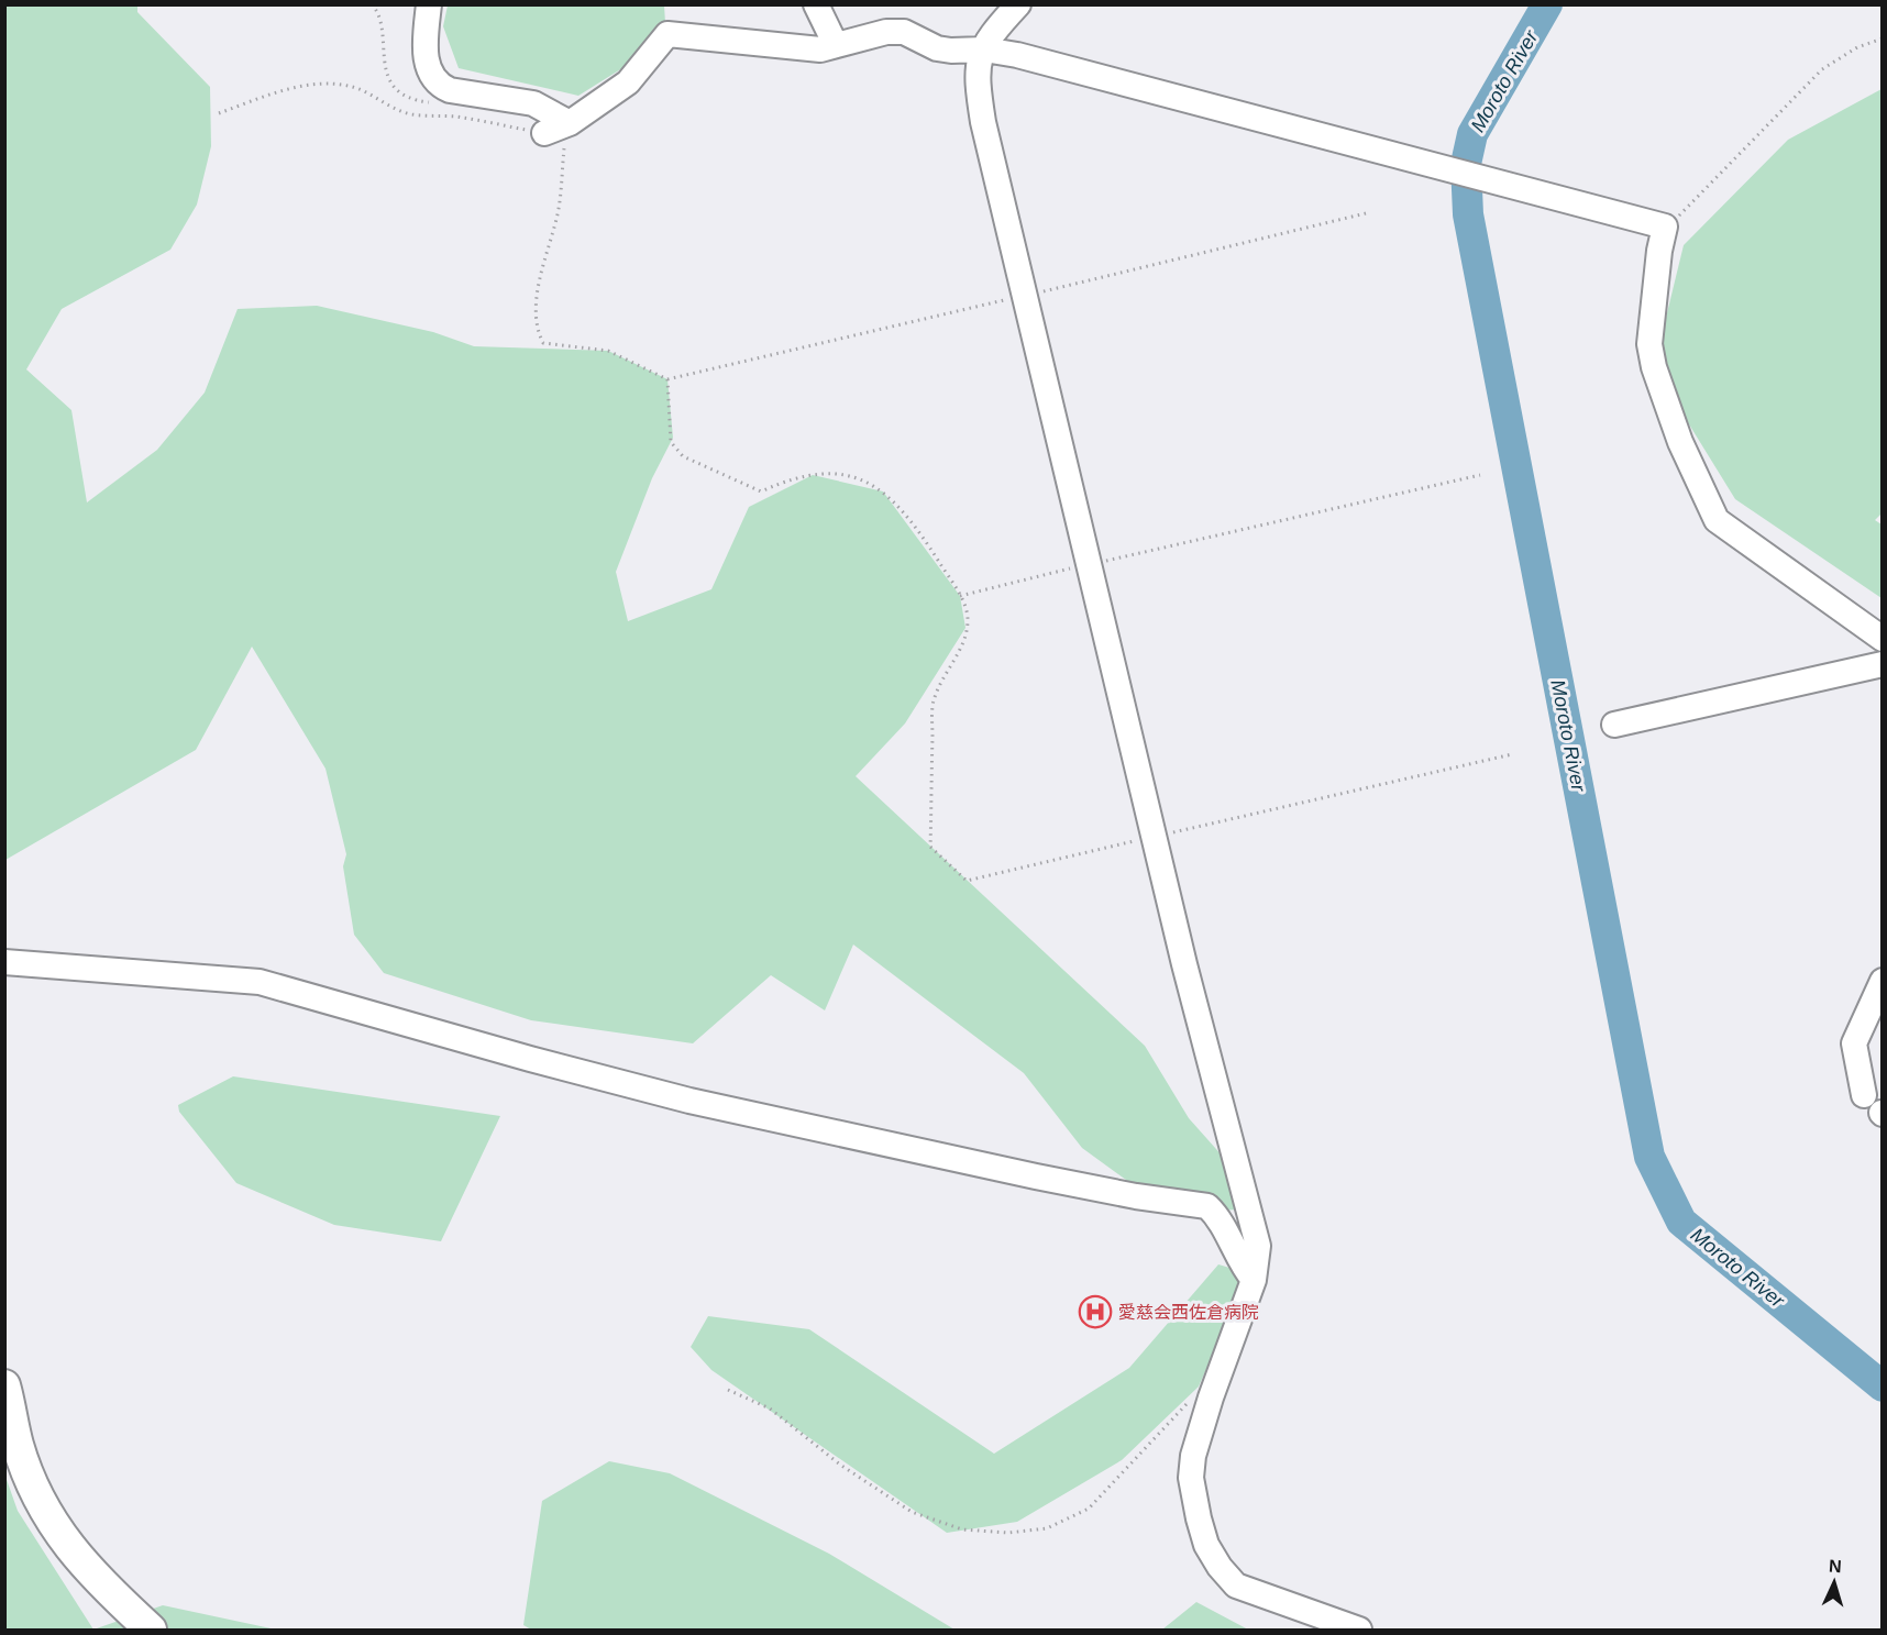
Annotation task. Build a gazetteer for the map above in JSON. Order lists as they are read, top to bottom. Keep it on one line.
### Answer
{"water":["Moroto River"],"places":{"hospital":["愛慈会西佐倉病院"]},"north":"top"}
